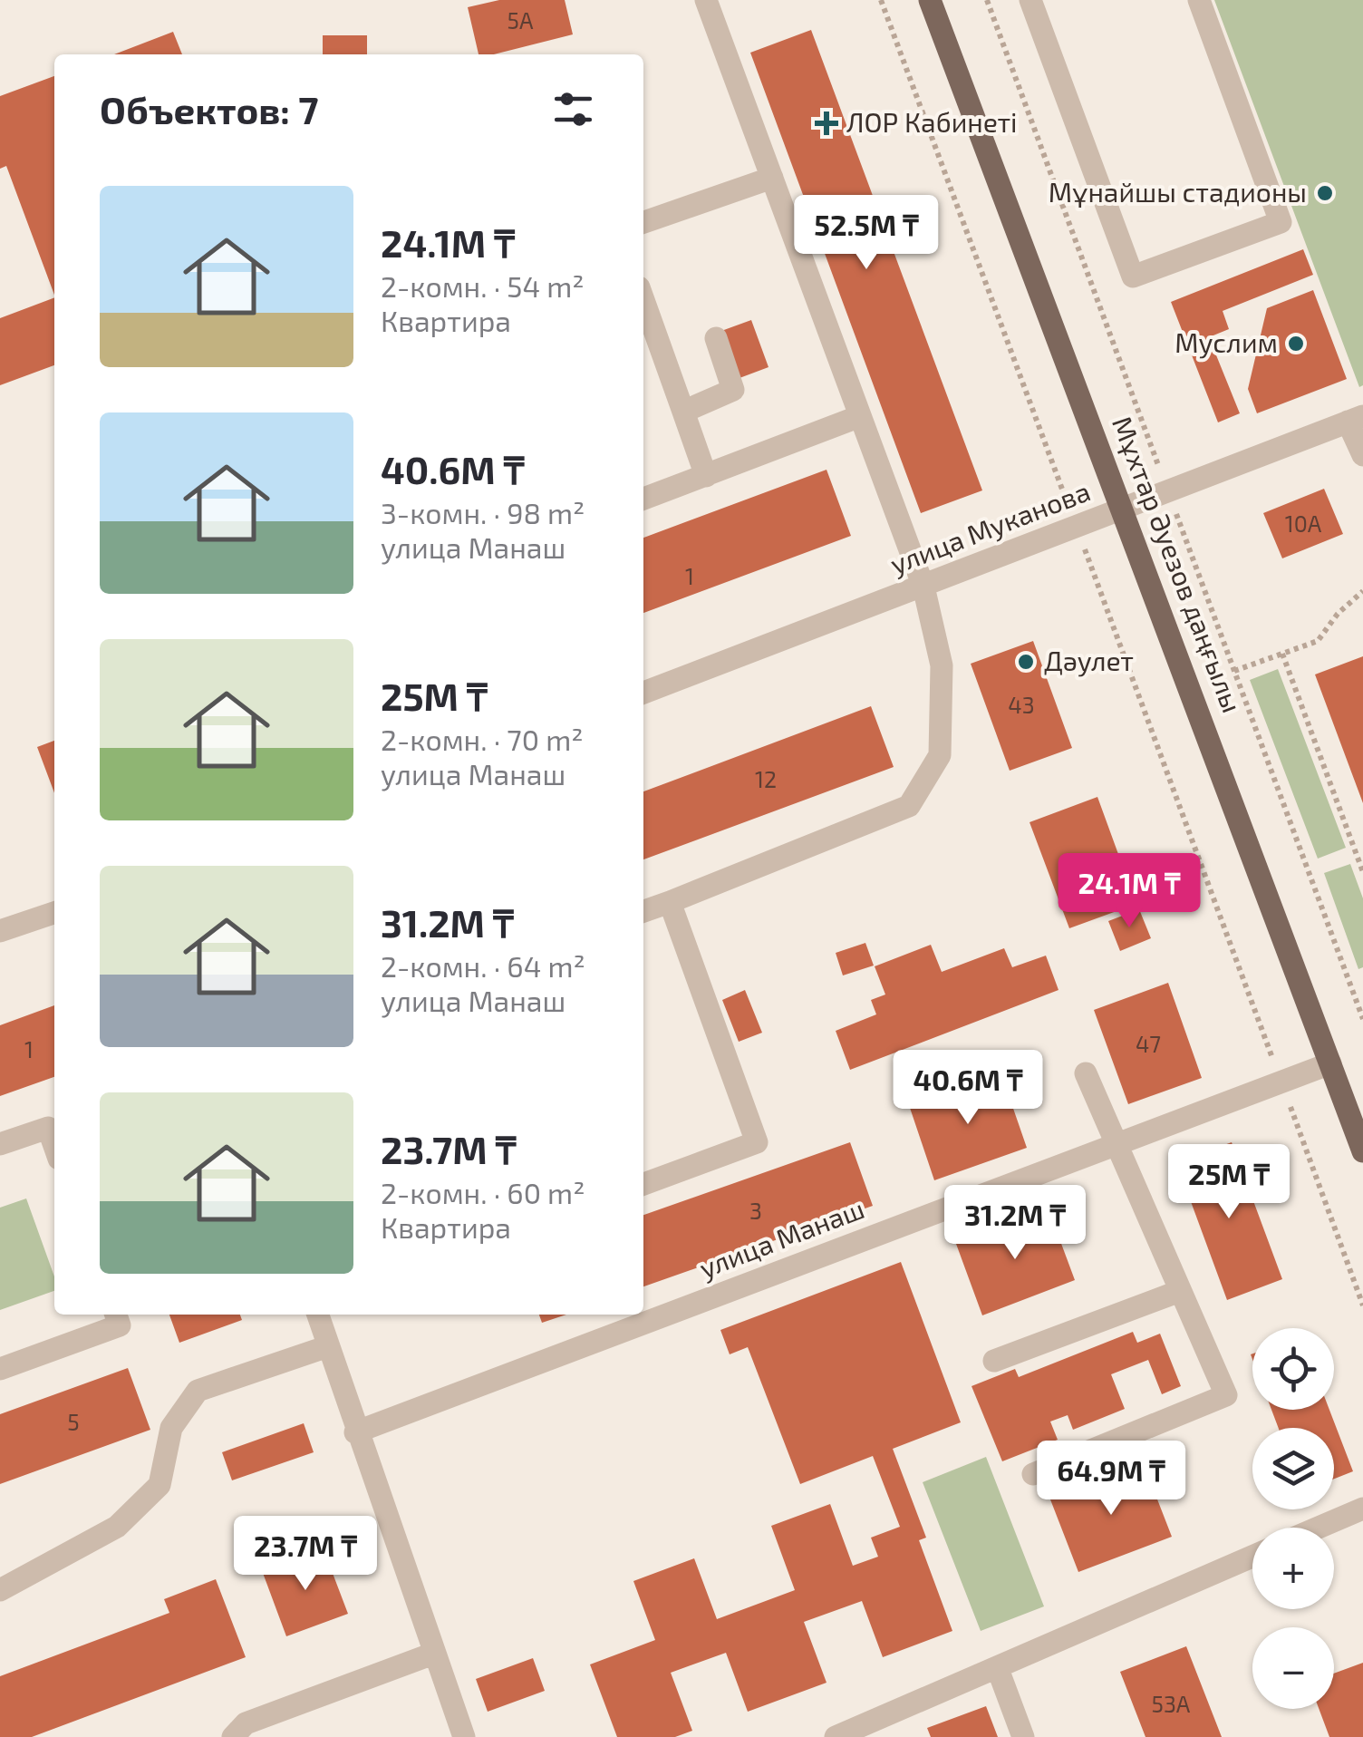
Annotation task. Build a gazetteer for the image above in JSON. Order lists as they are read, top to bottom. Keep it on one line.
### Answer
{"streets":{"main road":["Мұхтар Әуезов даңғылы"],"street":["улица Муканова","улица Манаш"]},"crossings":[["улица Муканова","Мұхтар Әуезов даңғылы"],["Мұхтар Әуезов даңғылы","улица Манаш"]],"places":{"health":["ЛОР Кабинетi"],"other":["Мұнайшы стадионы","Муслим","Дәулет"]},"house_numbers":["5А","10А","1","43","12","47","1","3","5","53А"],"page":{"heading":"Объектов: 7","list":[{"name":"24.1M ₸","note":"2-комн. · 54 m² · Квартира"},{"name":"40.6M ₸","note":"3-комн. · 98 m² · улица Манаш"},{"name":"25M ₸","note":"2-комн. · 70 m² · улица Манаш"},{"name":"31.2M ₸","note":"2-комн. · 64 m² · улица Манаш"},{"name":"23.7M ₸","note":"2-комн. · 60 m² · Квартира"}],"price":["52.5M ₸","24.1M ₸","40.6M ₸","25M ₸","31.2M ₸","64.9M ₸","23.7M ₸"],"map_buttons":["+","−"]}}
